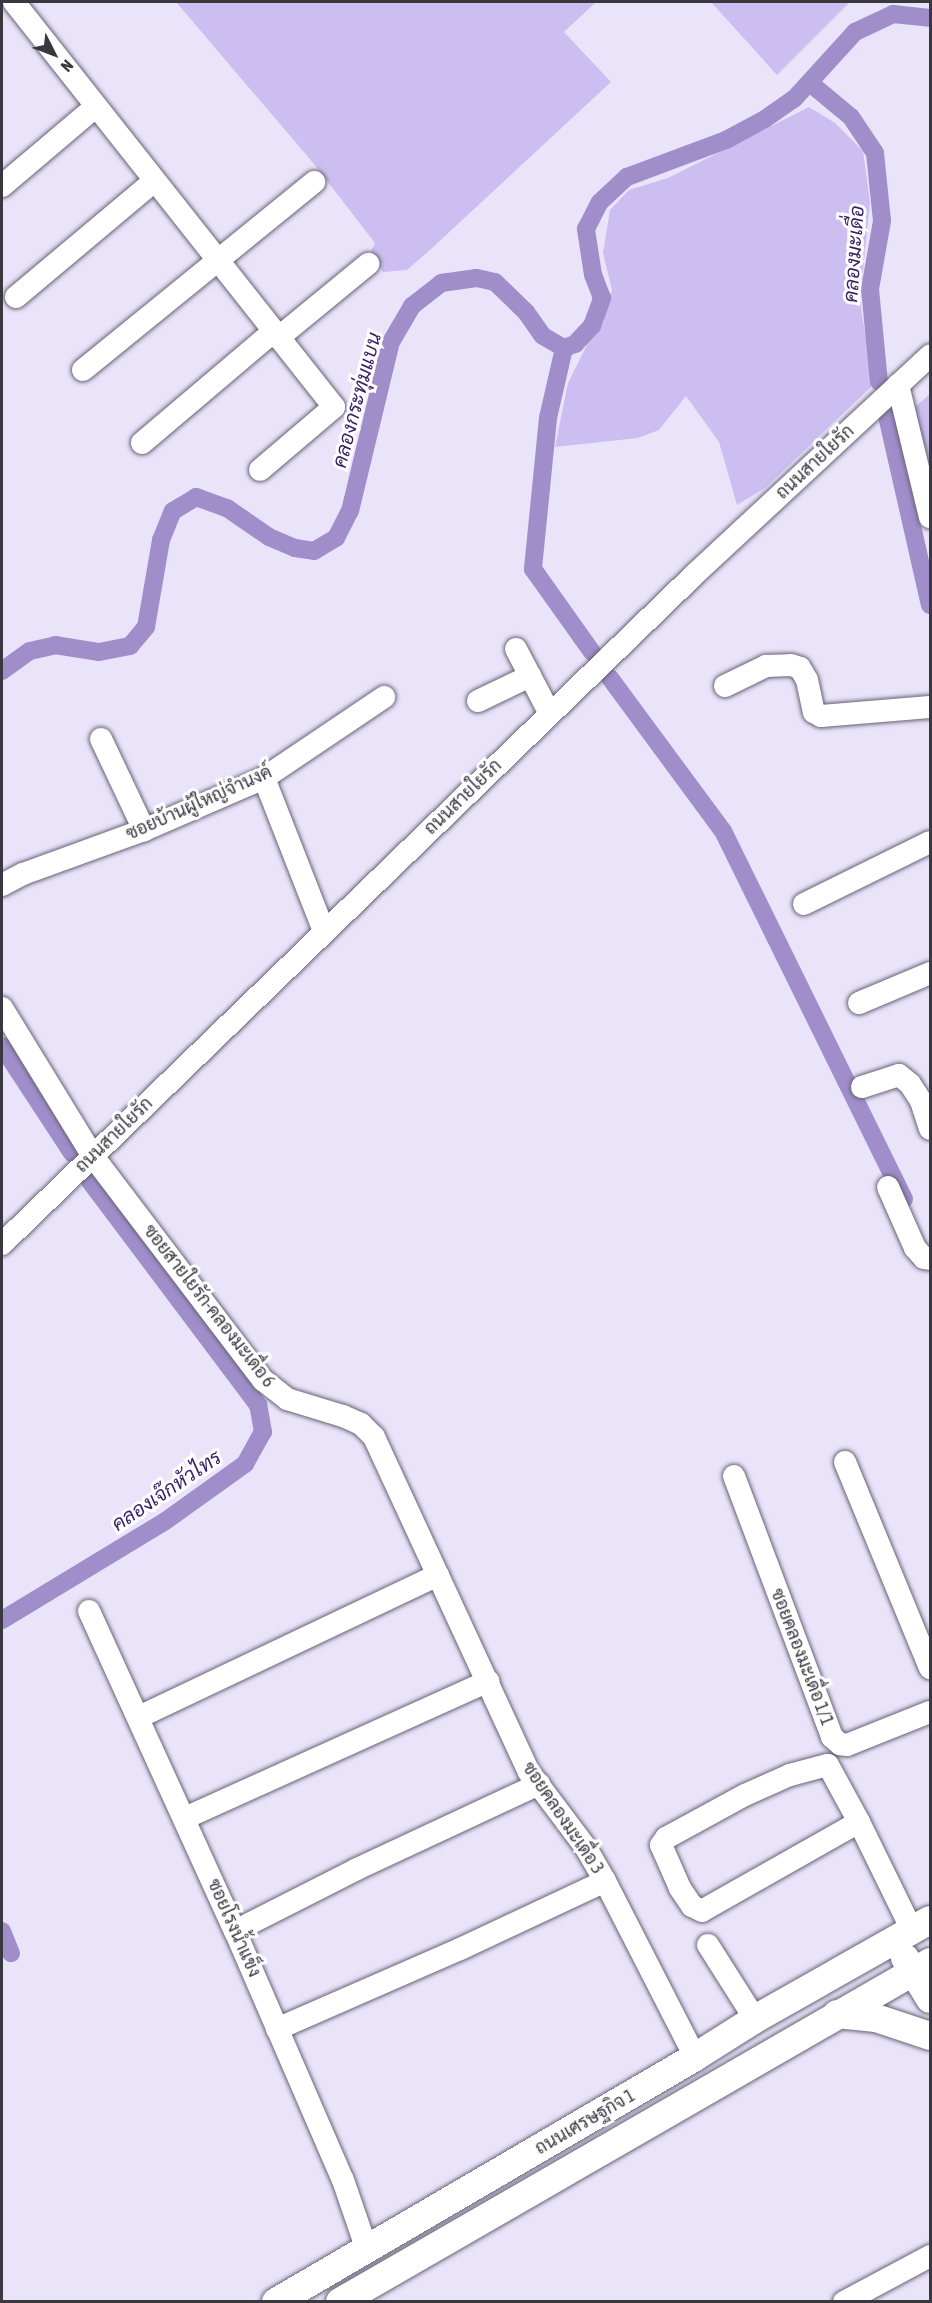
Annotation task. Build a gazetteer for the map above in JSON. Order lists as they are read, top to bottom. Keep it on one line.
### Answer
{"streets":{"main road":["ถนนเศรษฐกิจ 1"],"street":["ถนนสายใยรัก","ซอยบ้านผู้ใหญ่จำนงค์","ซอยสายใยรัก-คลองมะเดื่อ 6","ซอยคลองมะเดื่อ 1/1","ซอยคลองมะเดื่อ 3","ซอยโรงน้ำแข็ง"]},"crossings":[["ถนนสายใยรัก","ซอยสายใยรัก-คลองมะเดื่อ 6"],["ซอยสายใยรัก-คลองมะเดื่อ 6","ซอยคลองมะเดื่อ 3"],["ซอยคลองมะเดื่อ 3","ถนนเศรษฐกิจ 1"],["ซอยโรงน้ำแข็ง","ถนนเศรษฐกิจ 1"]],"water":["คลองมะเดื่อ","คลองกระทุ่มแบน","คลองเจ๊กหัวไทร"],"north":"bottom right"}
